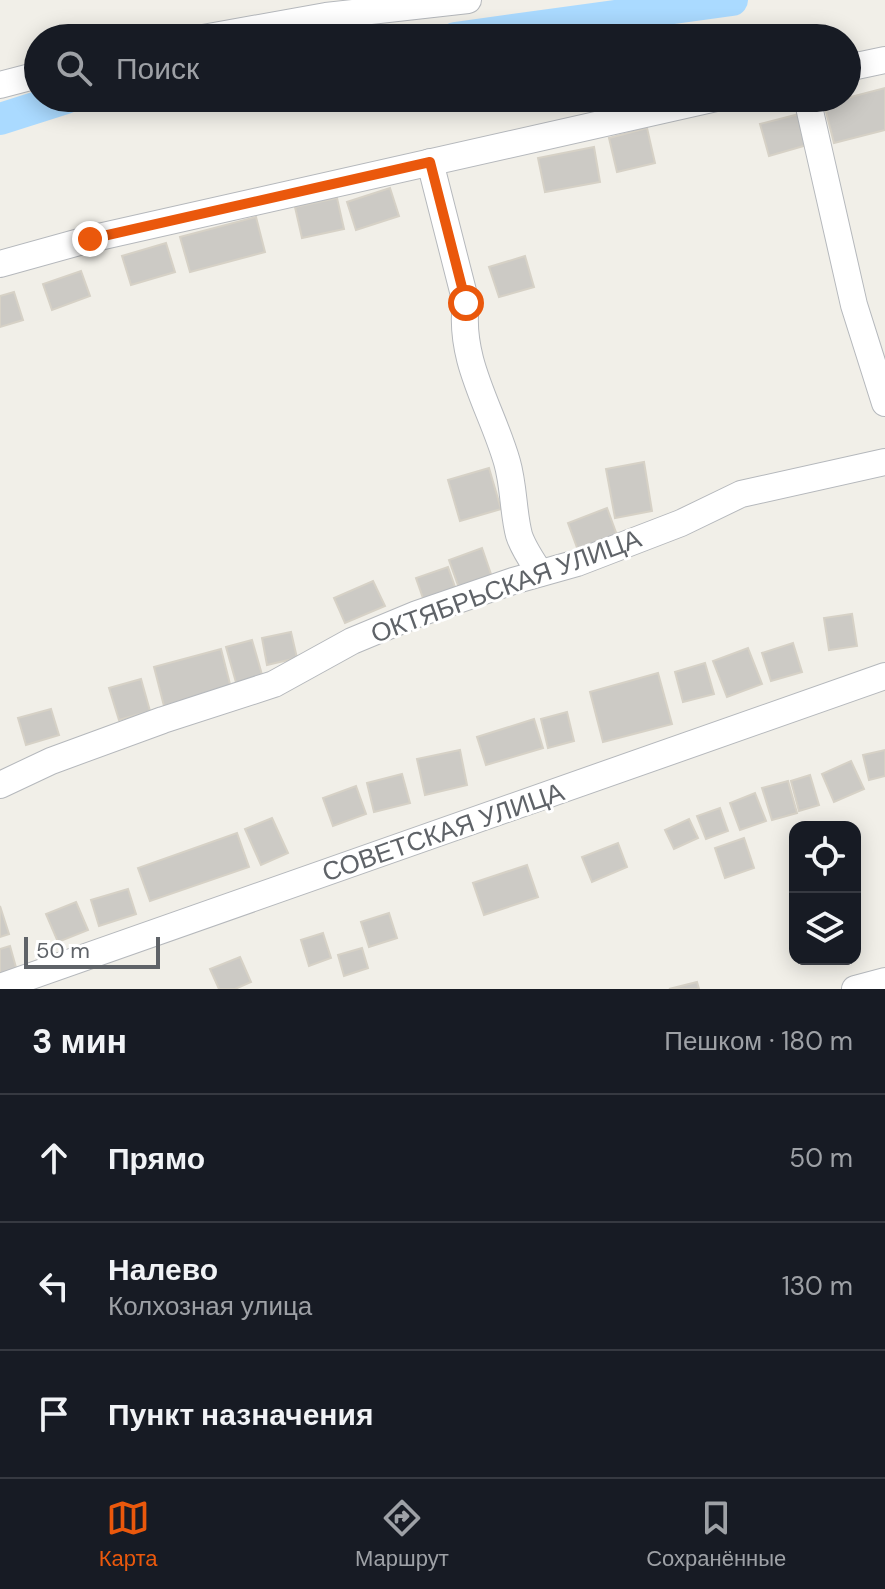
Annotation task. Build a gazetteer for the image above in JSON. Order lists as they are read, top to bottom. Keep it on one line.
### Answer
{"streets":{"street":["ОКТЯБРЬСКАЯ УЛИЦА","СОВЕТСКАЯ УЛИЦА"]},"scale_bar":"50 m","page":{"search":"Поиск","scale":"50 m","heading":["3 мин","Пешком · 180 m"],"list":[["Прямо","50 m"],["Налево","Колхозная улица","130 m"],"Пункт назначения"],"nav":["Карта","Маршрут","Сохранённые"]}}
